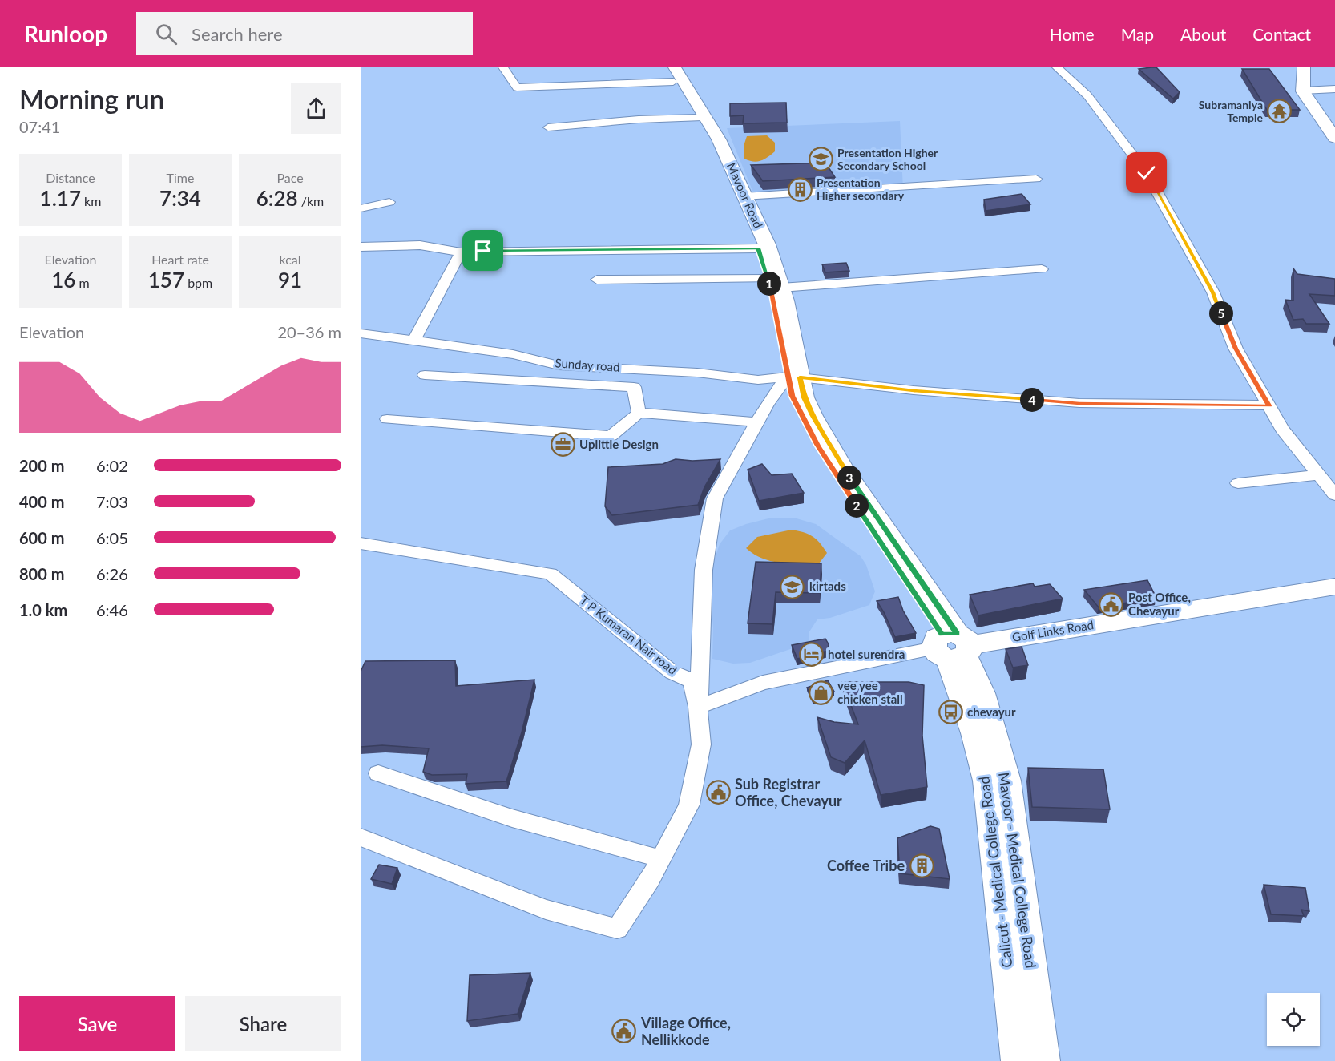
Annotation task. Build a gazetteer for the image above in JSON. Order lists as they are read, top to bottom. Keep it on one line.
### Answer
{"streets":{"main road":["Mavoor Road","Golf Links Road","Mavoor - Medical College Road","Calicut - Medical College Road"],"street":["Sunday road","T P Kumaran Nair road"]},"crossings":[["Mavoor Road","Sunday road"],["Mavoor Road","Golf Links Road"],["Mavoor Road","Mavoor - Medical College Road"],["Mavoor Road","Calicut - Medical College Road"],["Golf Links Road","Mavoor - Medical College Road"],["Golf Links Road","Calicut - Medical College Road"],["Mavoor - Medical College Road","Calicut - Medical College Road"]],"places":{"temple":["Subramaniya Temple"],"school or university":["Presentation Higher Secondary School","kirtads"],"building":["Presentation Higher secondary","Coffee Tribe"],"office":["Uplittle Design"],"public building":["Post Office, Chevayur","Sub Registrar Office, Chevayur","Village Office, Nellikkode"],"hotel":["hotel surendra"],"shop":["vee yee chicken stall"],"bus stop":["chevayur"]},"page":{"header":"Runloop","search":"Search here","nav":["Home","Map","About","Contact"],"heading":["Morning run","07:41"],"stats":[["Distance","1.17 km"],["Time","7:34"],["Pace","6:28 /km"],["Elevation","16 m"],["Heart rate","157 bpm"],["kcal","91"]],"pins":["1","5","4","3","2"],"chart":["Elevation","20–36 m"],"list":[{"name":"200 m","note":"6:02"},{"name":"400 m","note":"7:03"},{"name":"600 m","note":"6:05"},{"name":"800 m","note":"6:26"},{"name":"1.0 km","note":"6:46"}],"buttons":["Save","Share"]}}
